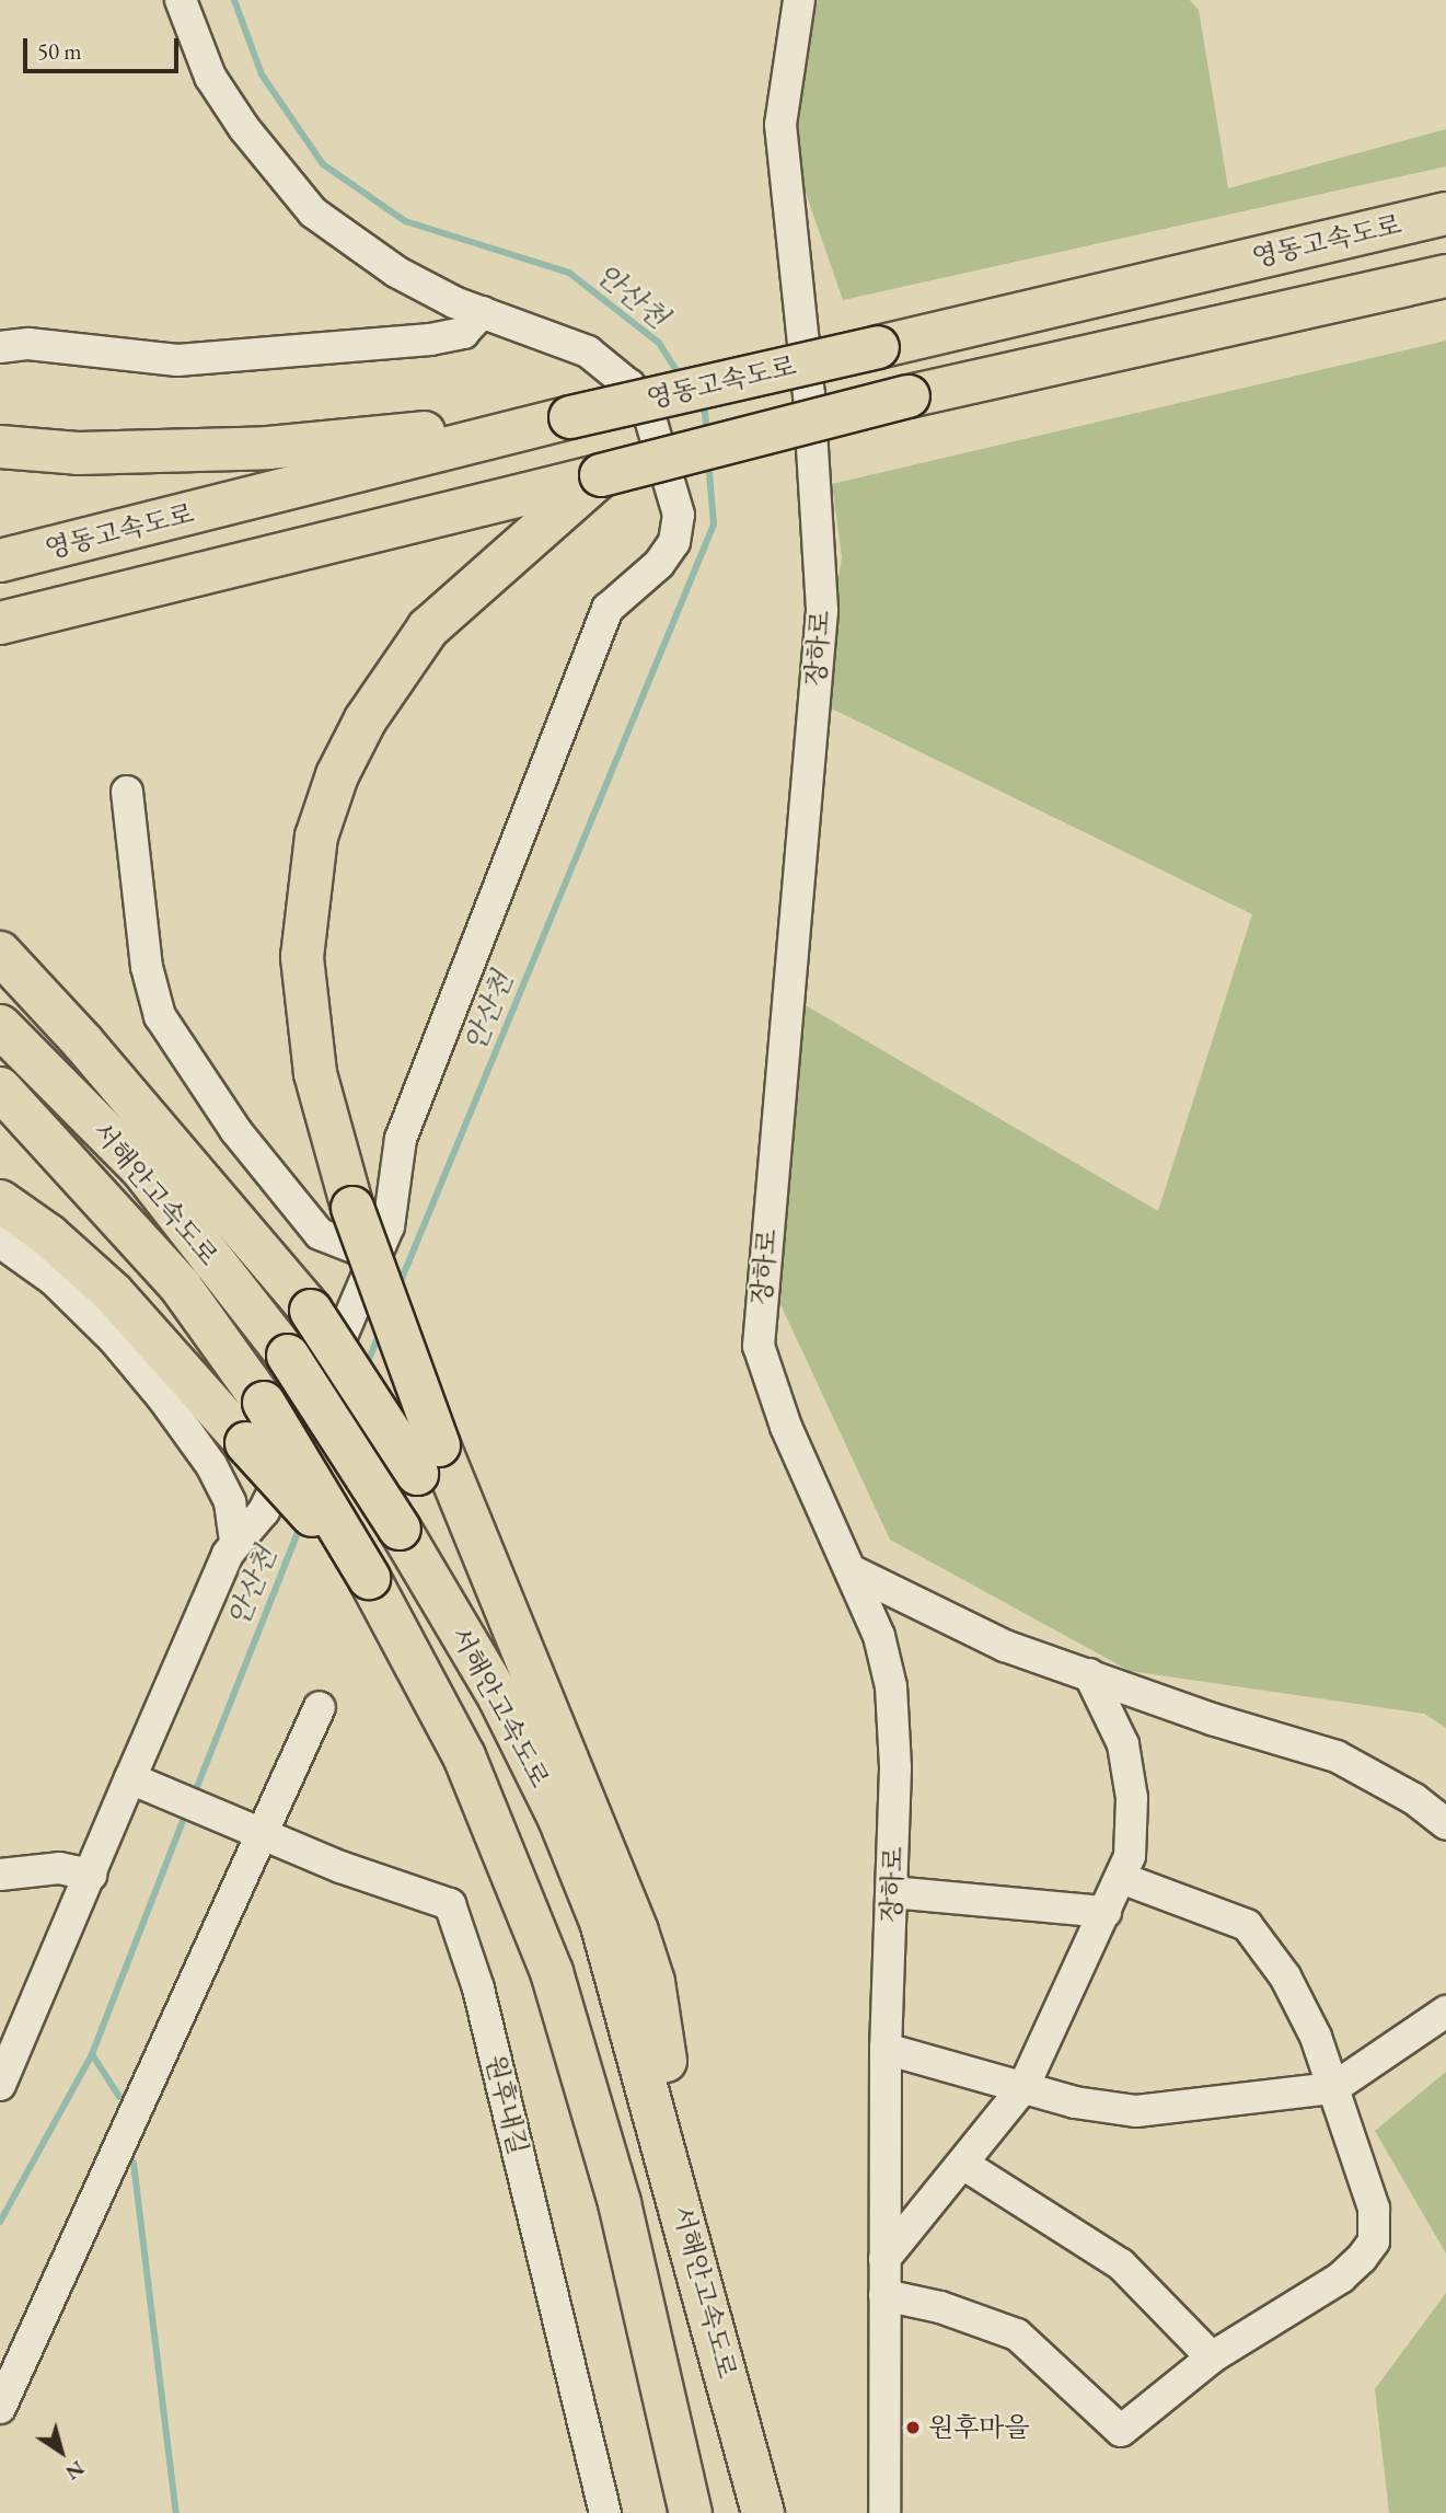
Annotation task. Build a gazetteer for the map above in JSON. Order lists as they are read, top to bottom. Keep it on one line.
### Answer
{"streets":{"highway":["영동고속도로","서해안고속도로"],"street":["장하로","원후내길"]},"water":["안산천"],"places":["원후마을"],"scale_bar":"50 m","north":"bottom right"}
